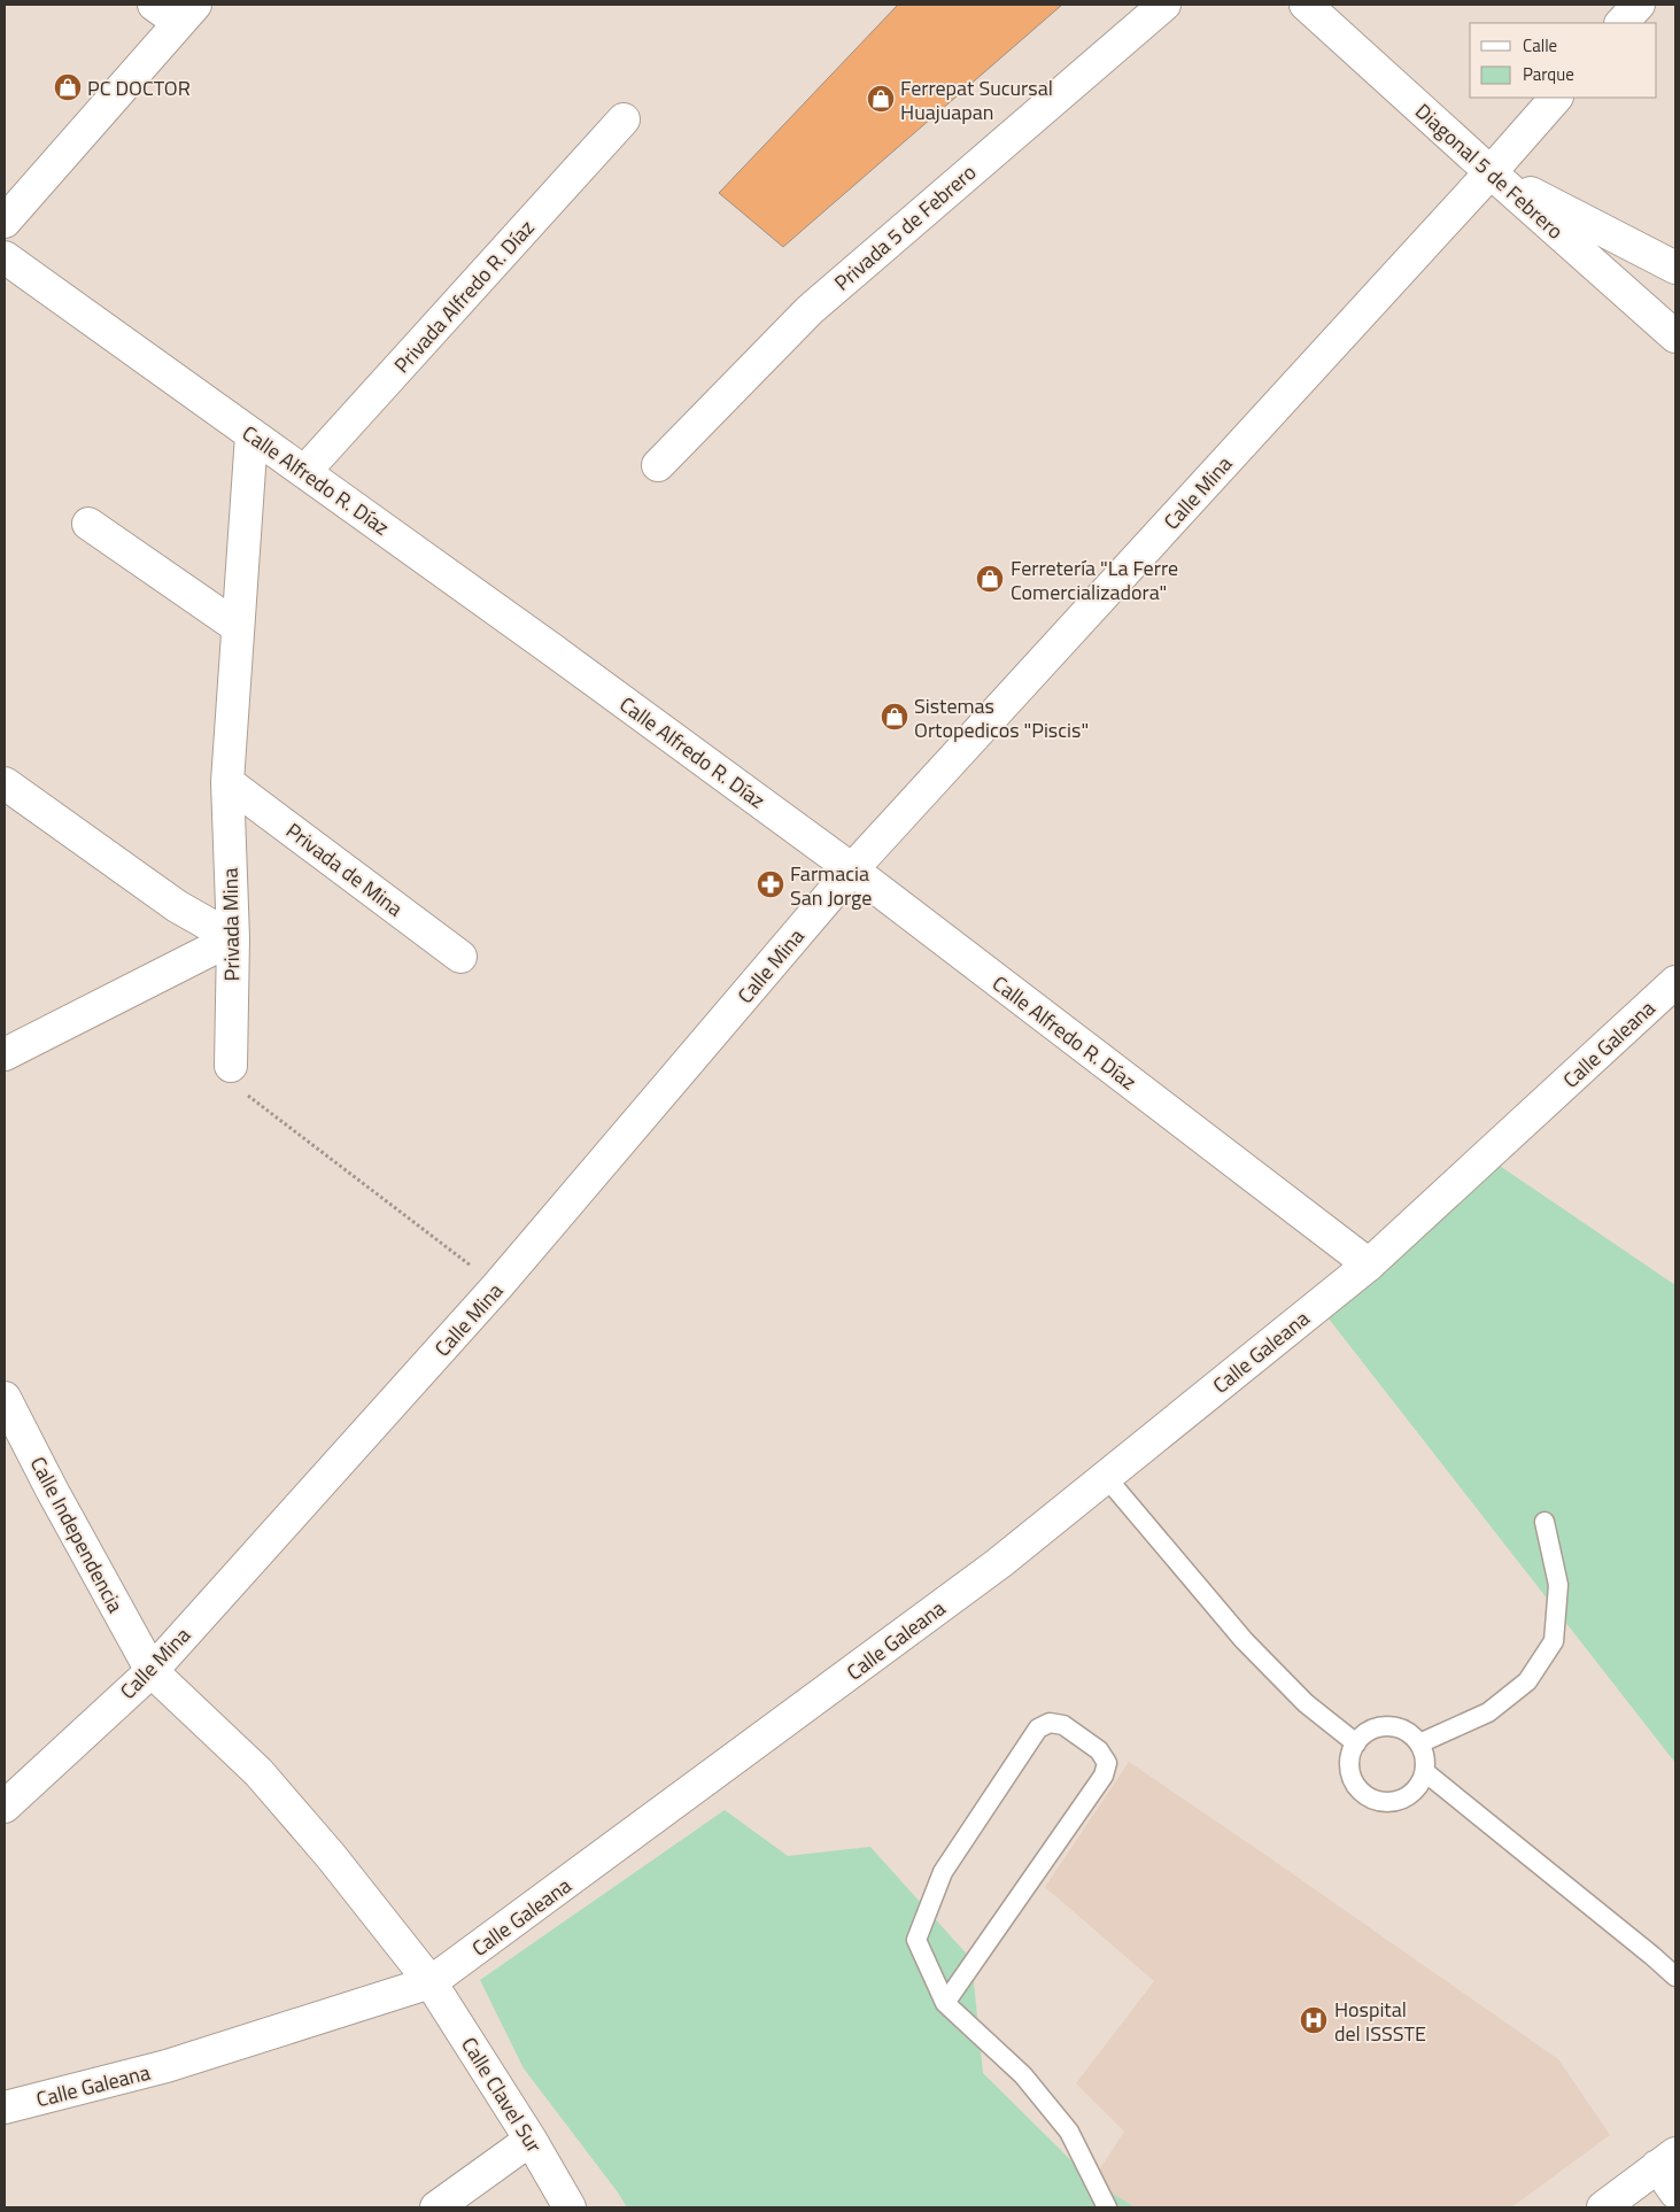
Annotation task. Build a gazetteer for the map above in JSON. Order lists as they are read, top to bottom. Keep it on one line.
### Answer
{"streets":{"street":["Diagonal 5 de Febrero","Privada 5 de Febrero","Privada Alfredo R. Díaz","Calle Alfredo R. Díaz","Calle Mina","Privada de Mina","Privada Mina","Calle Galeana","Calle Independencia","Calle Clavel Sur"]},"crossings":[["Diagonal 5 de Febrero","Calle Mina"],["Privada Alfredo R. Díaz","Calle Alfredo R. Díaz"],["Calle Alfredo R. Díaz","Calle Mina"],["Calle Alfredo R. Díaz","Privada Mina"],["Calle Alfredo R. Díaz","Calle Galeana"],["Calle Mina","Calle Independencia"],["Privada de Mina","Privada Mina"],["Calle Galeana","Calle Independencia"],["Calle Galeana","Calle Clavel Sur"],["Calle Independencia","Calle Clavel Sur"]],"places":{"shop":["PC DOCTOR","Ferrepat Sucursal Huajuapan","Ferretería \"La Ferre Comercializadora\"","Sistemas Ortopedicos \"Piscis\""],"pharmacy":["Farmacia San Jorge"],"hospital":["Hospital del ISSSTE"]},"legend":["Calle","Parque"]}
